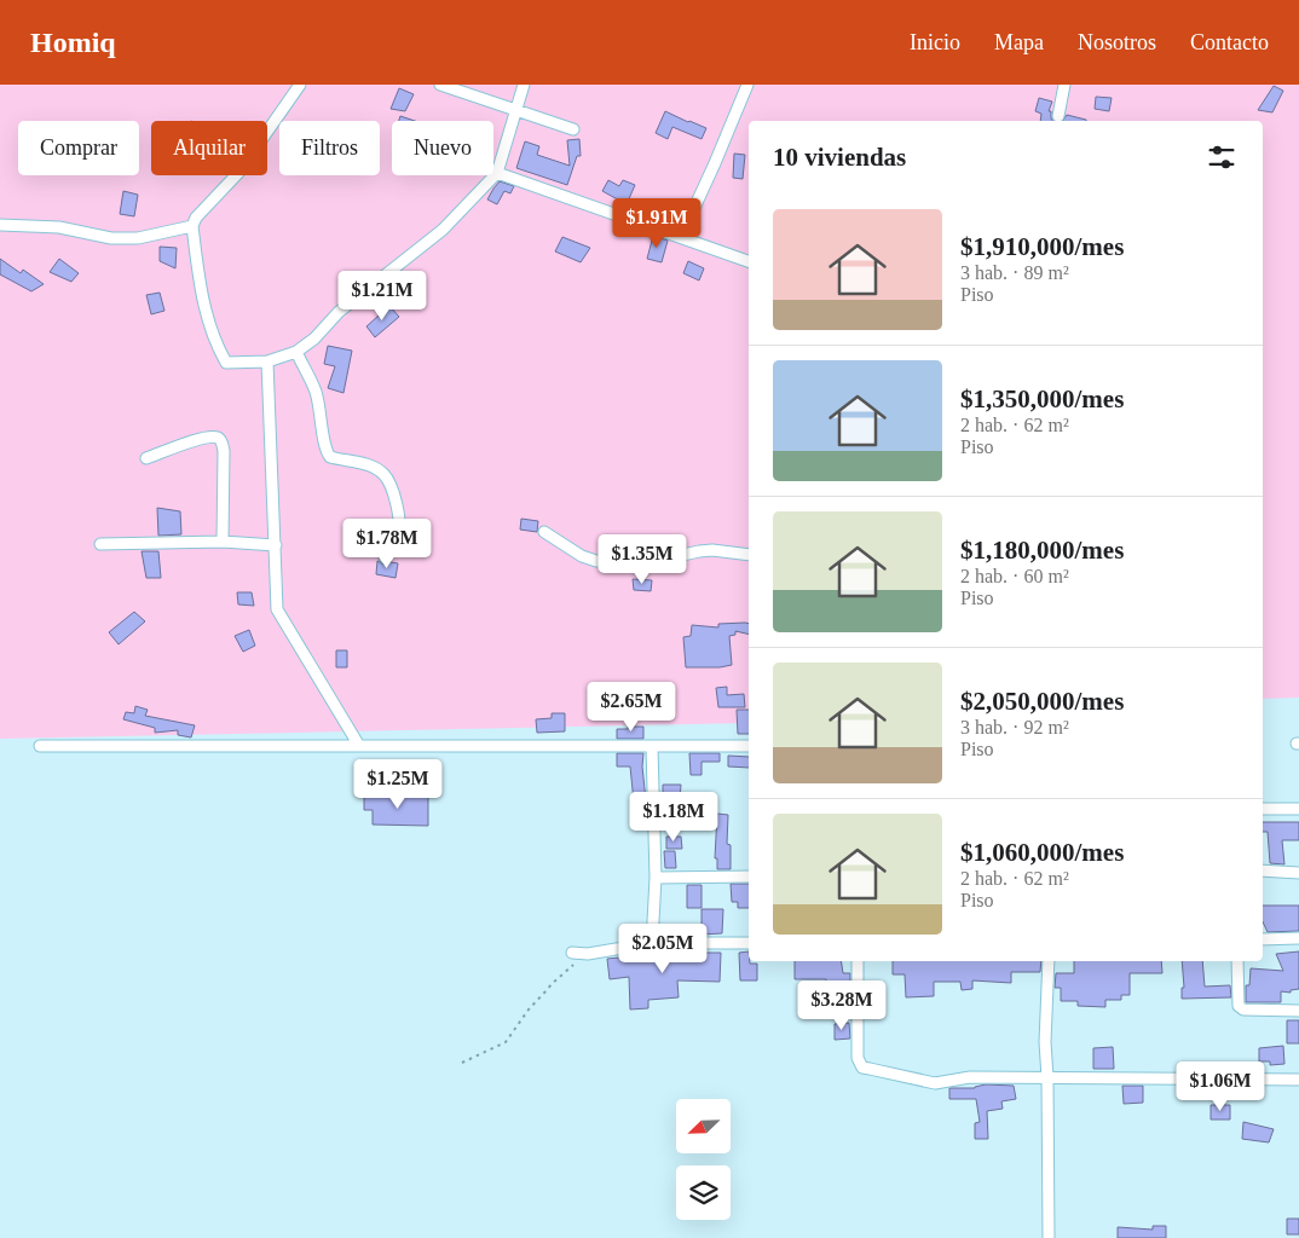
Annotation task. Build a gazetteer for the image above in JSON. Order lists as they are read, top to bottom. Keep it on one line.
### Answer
{"north":"bottom left","page":{"header":"Homiq","nav":["Inicio","Mapa","Nosotros","Contacto"],"chip":["Comprar","Alquilar","Filtros","Nuevo"],"heading":"10 viviendas","list":[{"name":"$1,910,000/mes","note":"3 hab. · 89 m² · Piso"},{"name":"$1,350,000/mes","note":"2 hab. · 62 m² · Piso"},{"name":"$1,180,000/mes","note":"2 hab. · 60 m² · Piso"},{"name":"$2,050,000/mes","note":"3 hab. · 92 m² · Piso"},{"name":"$1,060,000/mes","note":"2 hab. · 62 m² · Piso"}],"price":["$1.91M","$1.21M","$1.78M","$1.35M","$2.65M","$1.25M","$1.18M","$2.05M","$3.28M","$1.06M"]}}
